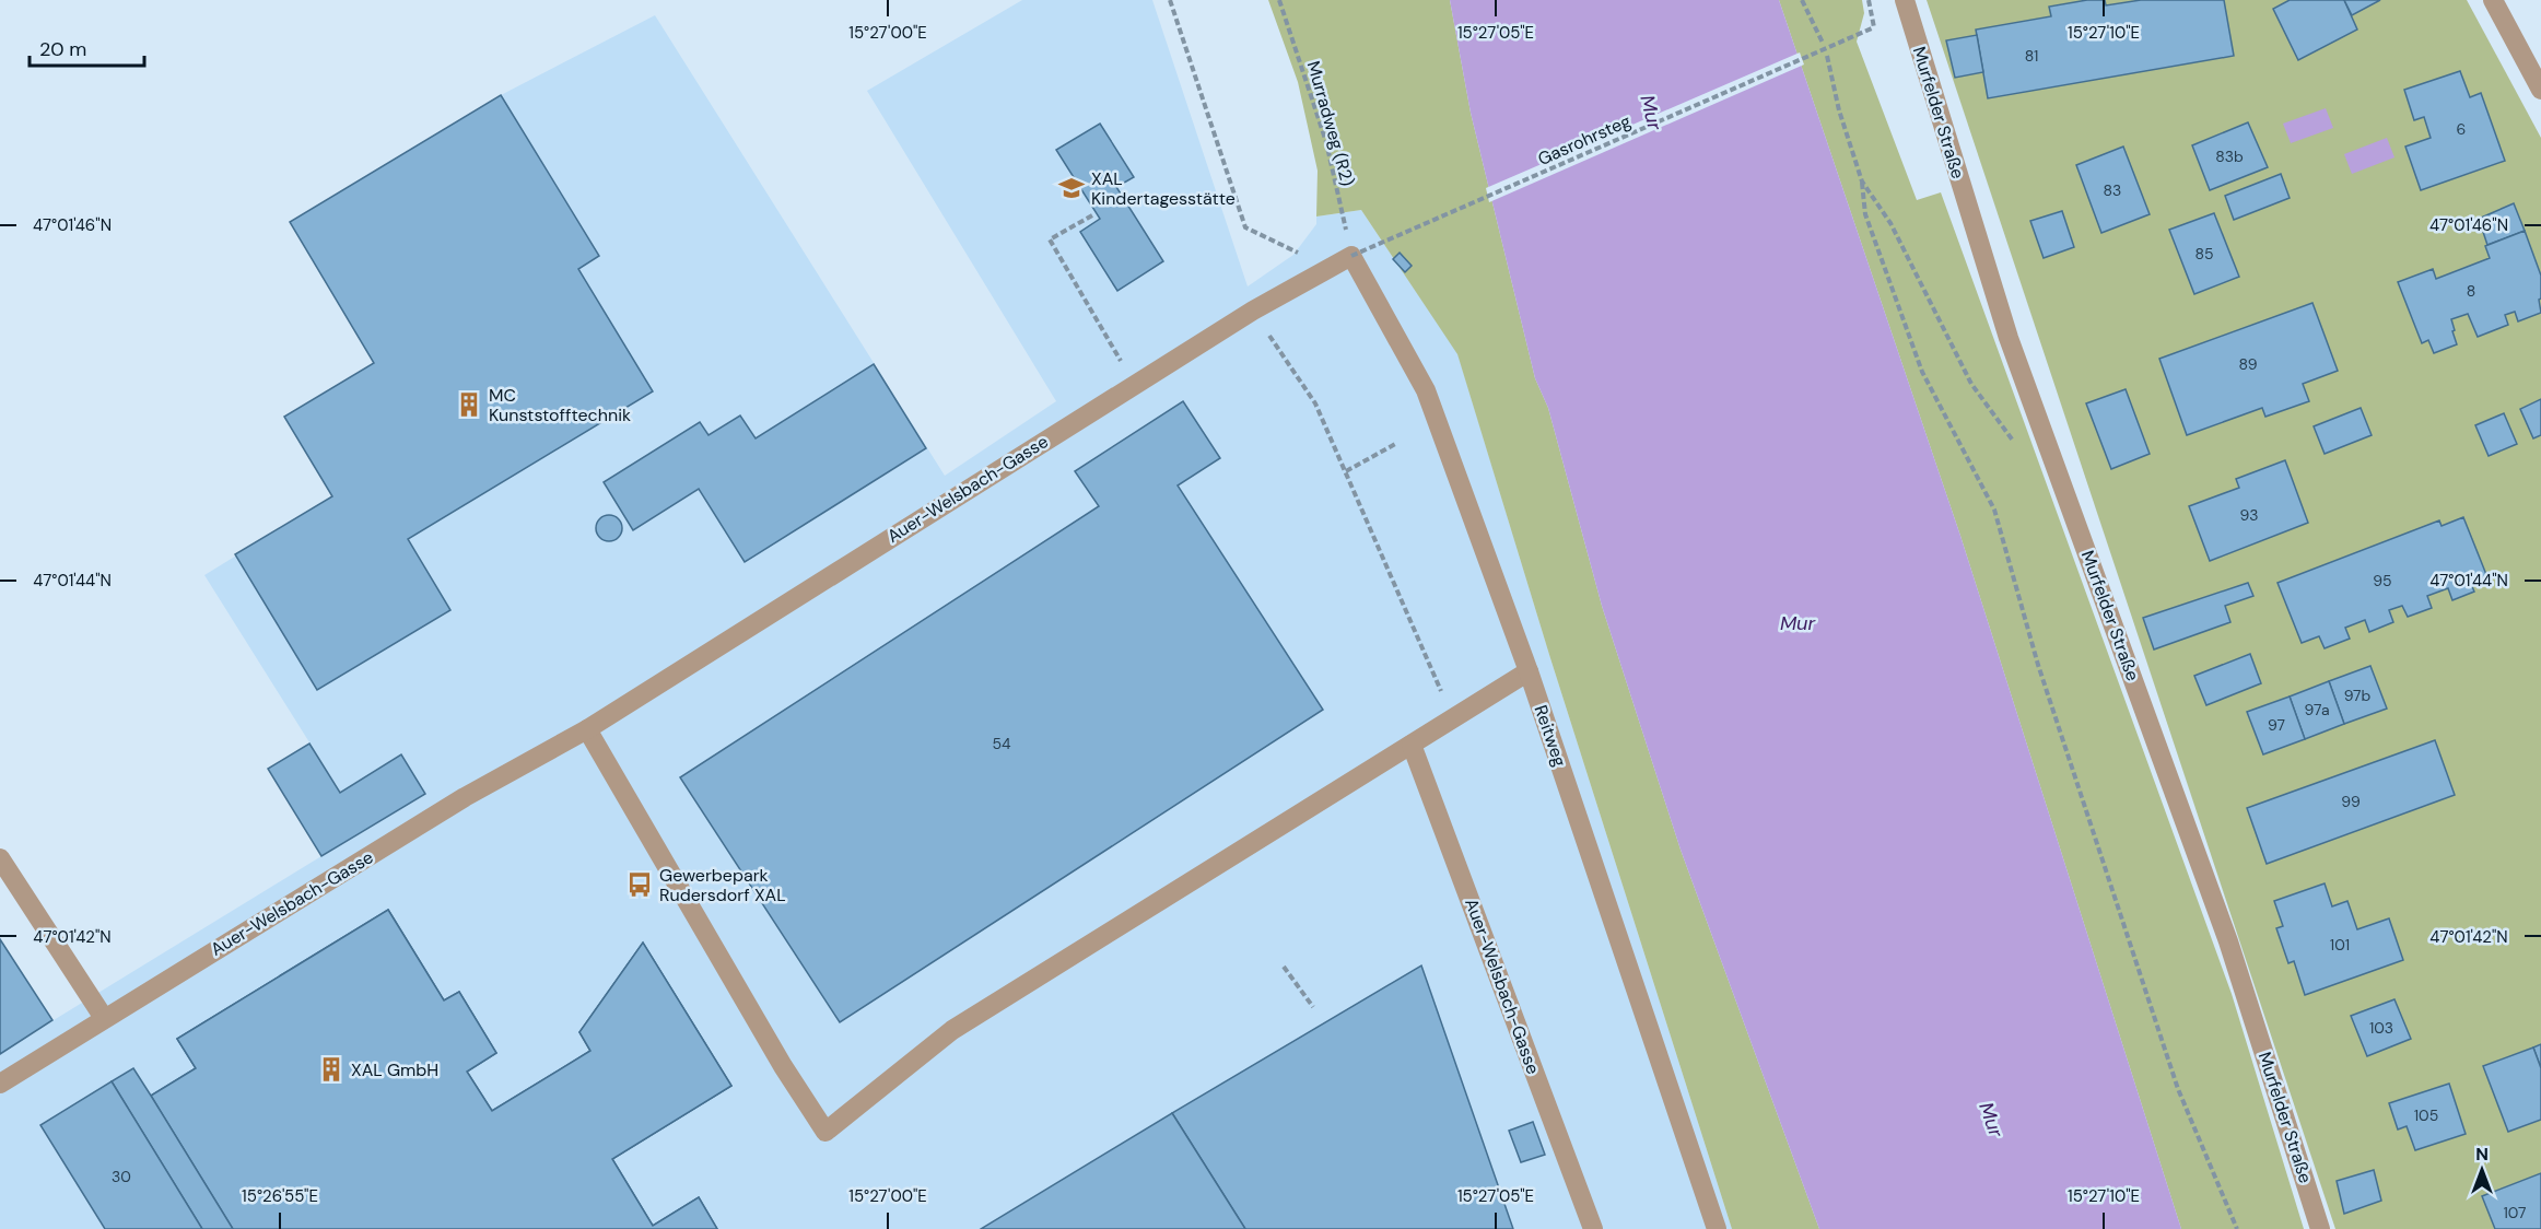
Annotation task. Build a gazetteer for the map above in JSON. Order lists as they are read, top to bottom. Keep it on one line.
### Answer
{"streets":{"street":["Murfelder Straße","Auer-Welsbach-Gasse","Reitweg"],"path":["Murradweg (R2)","Gasrohrsteg"]},"crossings":[["Gasrohrsteg","Auer-Welsbach-Gasse"],["Gasrohrsteg","Reitweg"],["Auer-Welsbach-Gasse","Reitweg"]],"water":["Mur"],"places":{"school or university":["XAL Kindertagesstätte"],"building":["MC Kunststofftechnik","XAL GmbH"],"bus stop":["Gewerbepark Rudersdorf XAL"]},"house_numbers":["81","6","83b","83","85","8","89","93","95","97b","97a","97","54","99","101","103","105","30","107"],"scale_bar":"20 m","north":"top","coordinates":["15°27'00\"E","15°27'05\"E","15°27'10\"E","47°01'46\"N","47°01'44\"N","47°01'42\"N","15°26'55\"E"]}
